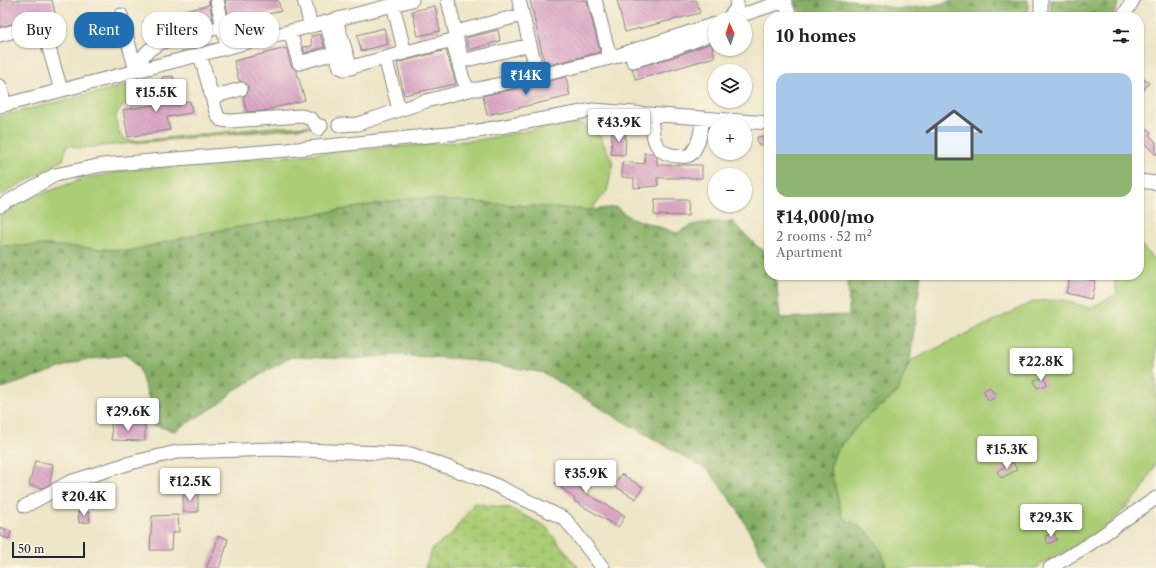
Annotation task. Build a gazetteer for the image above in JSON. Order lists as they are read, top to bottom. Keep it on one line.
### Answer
{"scale_bar":"50 m","north":"top","page":{"map_buttons":["+","−"],"chip":["Buy","Rent","Filters","New"],"heading":"10 homes","list":[{"name":"₹14,000/mo","note":"2 rooms · 52 m² · Apartment"}],"price":["₹14K","₹15.5K","₹43.9K","₹22.8K","₹29.6K","₹15.3K","₹35.9K","₹12.5K","₹20.4K","₹29.3K"],"scale":"50 m"}}
